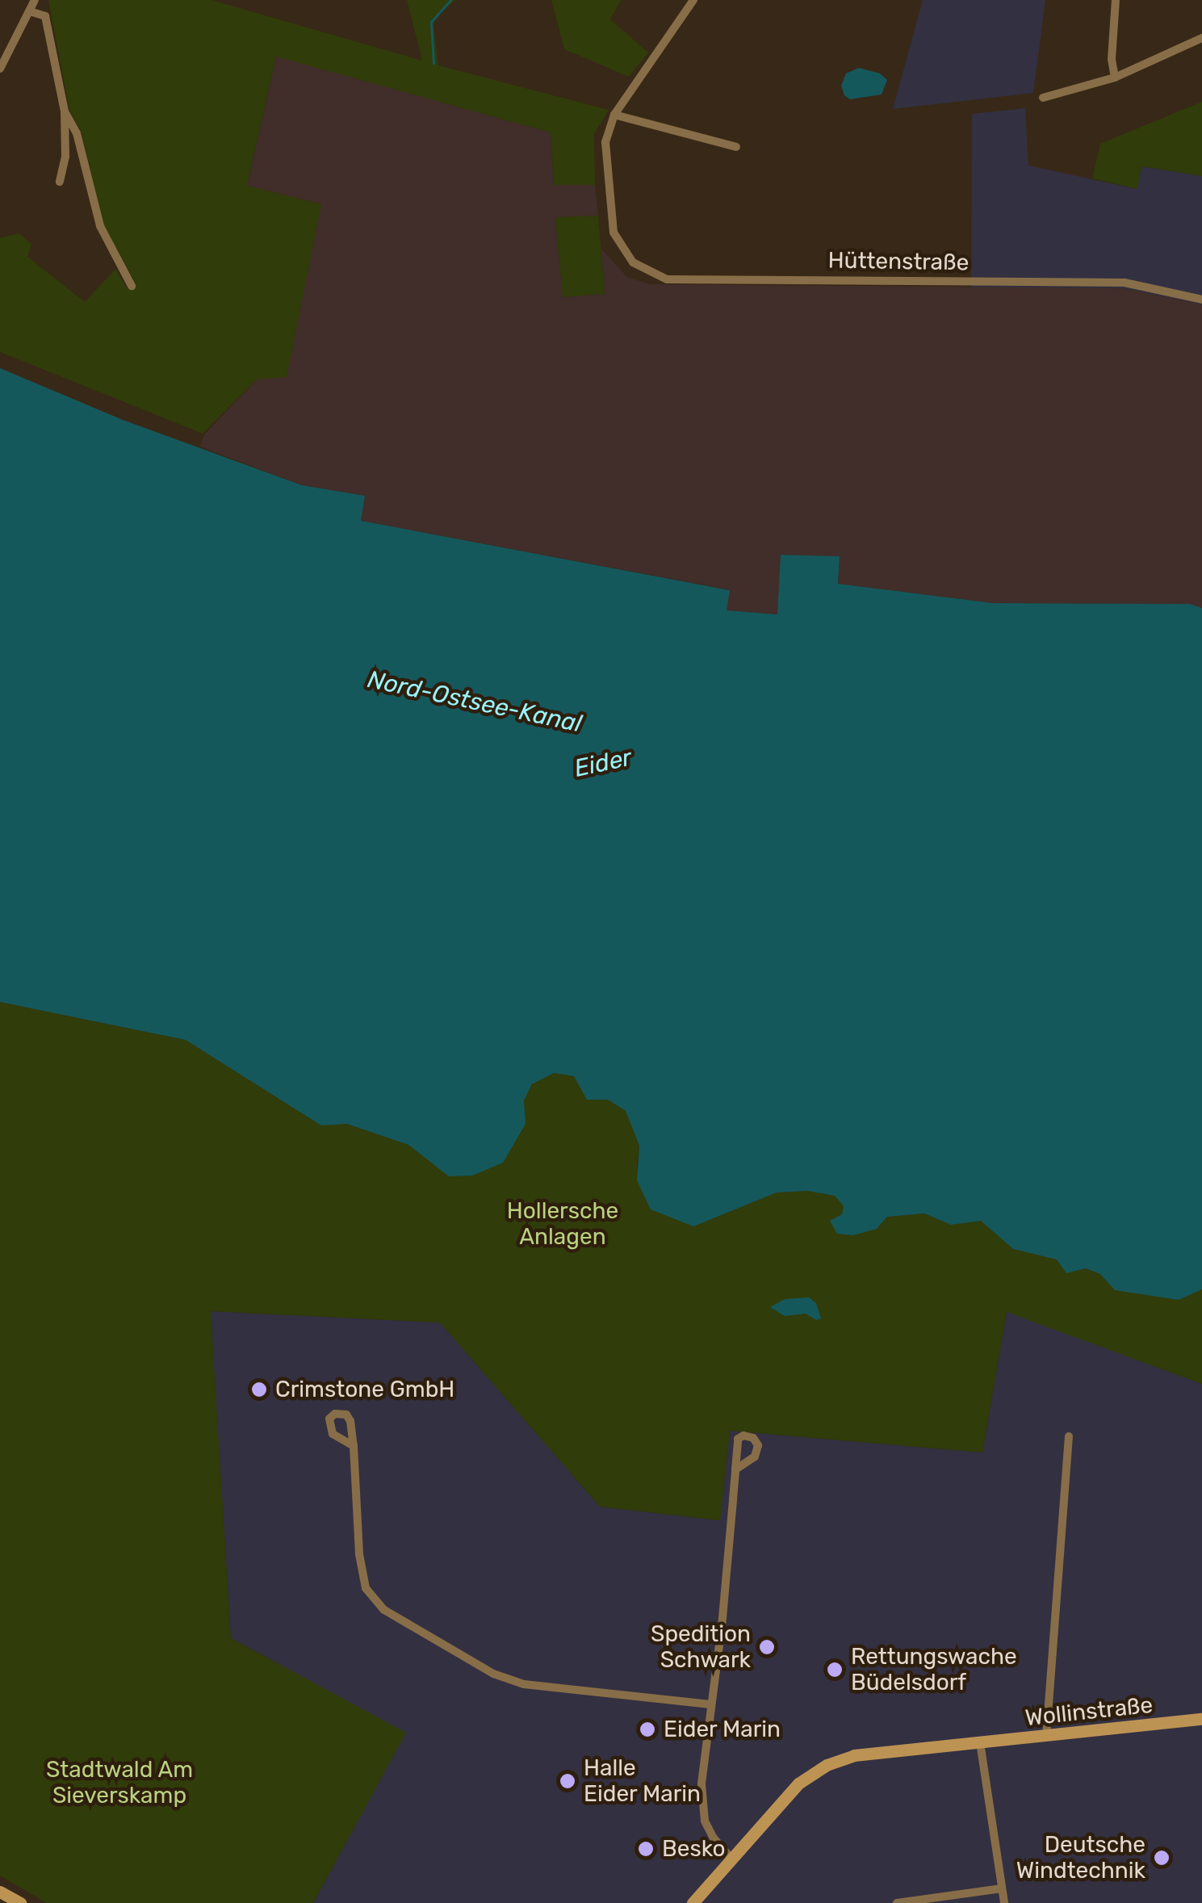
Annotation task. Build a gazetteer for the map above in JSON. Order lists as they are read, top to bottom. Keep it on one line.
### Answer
{"streets":{"street":["Hüttenstraße","Wollinstraße"]},"water":["Nord-Ostsee-Kanal","Eider"],"parks":["Hollersche Anlagen","Stadtwald Am Sieverskamp"],"places":["Crimstone GmbH","Spedition Schwark","Rettungswache Büdelsdorf","Eider Marin","Halle Eider Marin","Besko","Deutsche Windtechnik"]}
